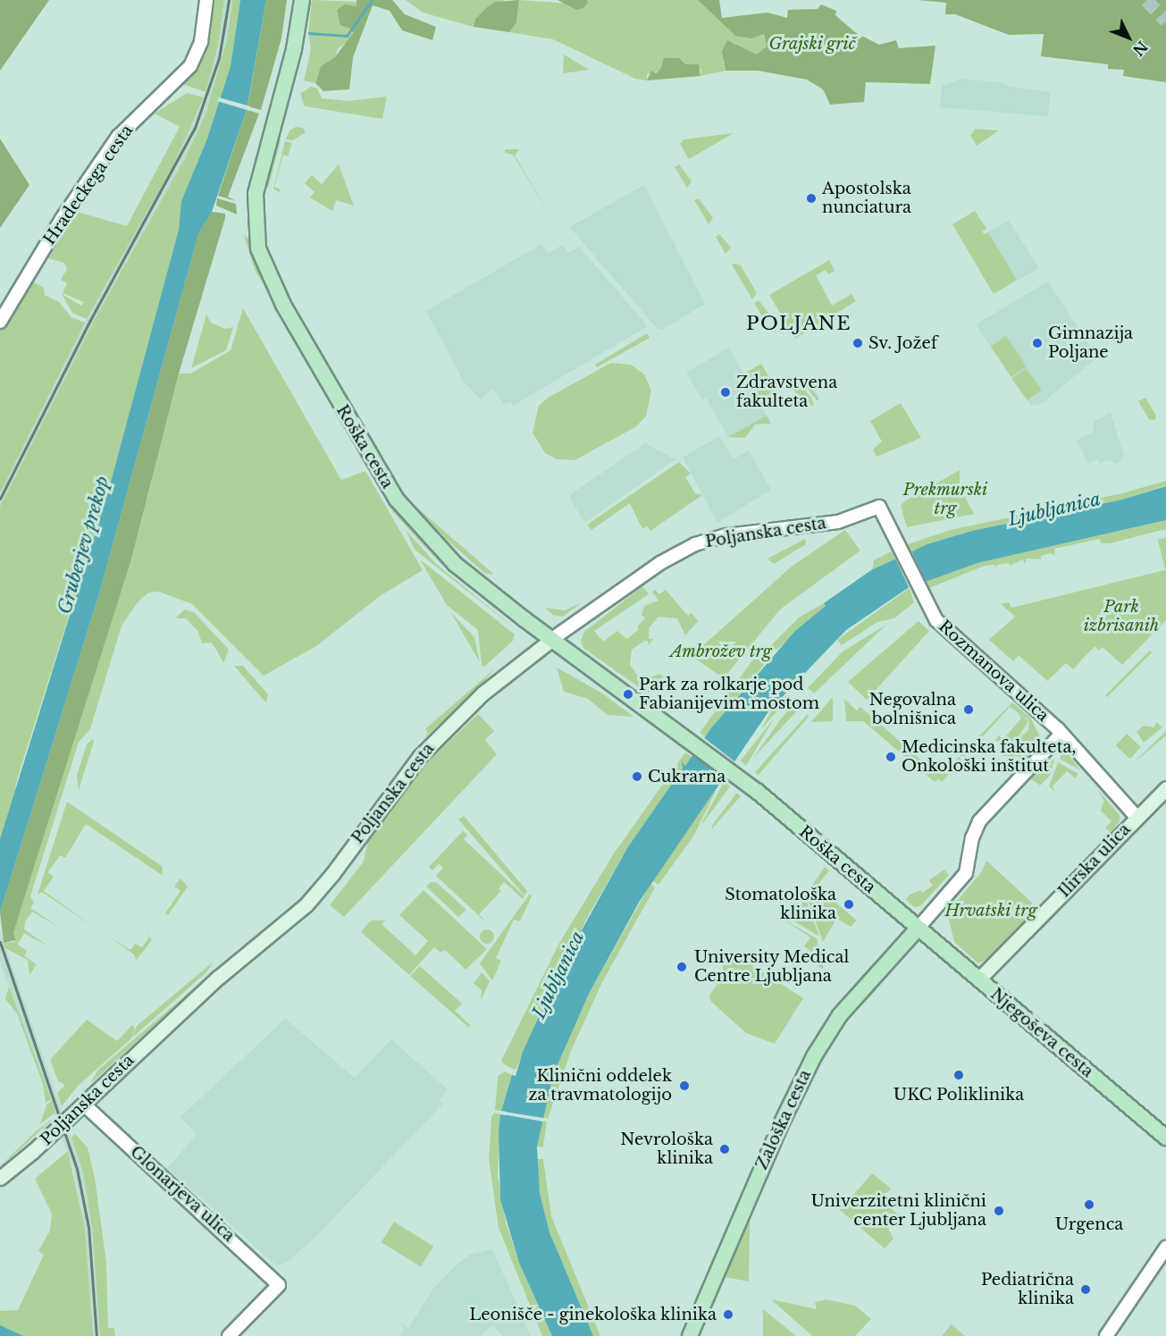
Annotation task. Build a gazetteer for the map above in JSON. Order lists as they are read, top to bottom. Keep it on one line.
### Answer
{"streets":{"main road":["Roška cesta","Poljanska cesta","Ilirska ulica","Njegoševa cesta","Zaloška cesta"],"street":["Hradeckega cesta","Rozmanova ulica","Glonarjeva ulica"]},"crossings":[["Roška cesta","Poljanska cesta"],["Roška cesta","Njegoševa cesta"],["Roška cesta","Zaloška cesta"],["Poljanska cesta","Rozmanova ulica"],["Poljanska cesta","Glonarjeva ulica"],["Rozmanova ulica","Ilirska ulica"],["Ilirska ulica","Njegoševa cesta"],["Njegoševa cesta","Zaloška cesta"]],"districts":["POLJANE"],"water":["Ljubljanica","Gruberjev prekop"],"parks":["Grajski grič","Prekmurski trg","Park izbrisanih","Ambrožev trg","Hrvatski trg"],"places":["Apostolska nunciatura","Sv. Jožef","Gimnazija Poljane","Zdravstvena fakulteta","Park za rolkarje pod Fabianijevim mostom","Negovalna bolnišnica","Medicinska fakulteta, Onkološki inštitut","Cukrarna","Stomatološka klinika","University Medical Centre Ljubljana","UKC Poliklinika","Klinični oddelek za travmatologijo","Nevrološka klinika","Urgenca","Univerzitetni klinični center Ljubljana","Pediatrična klinika","Leonišče - ginekološka klinika"],"north":"bottom right"}
